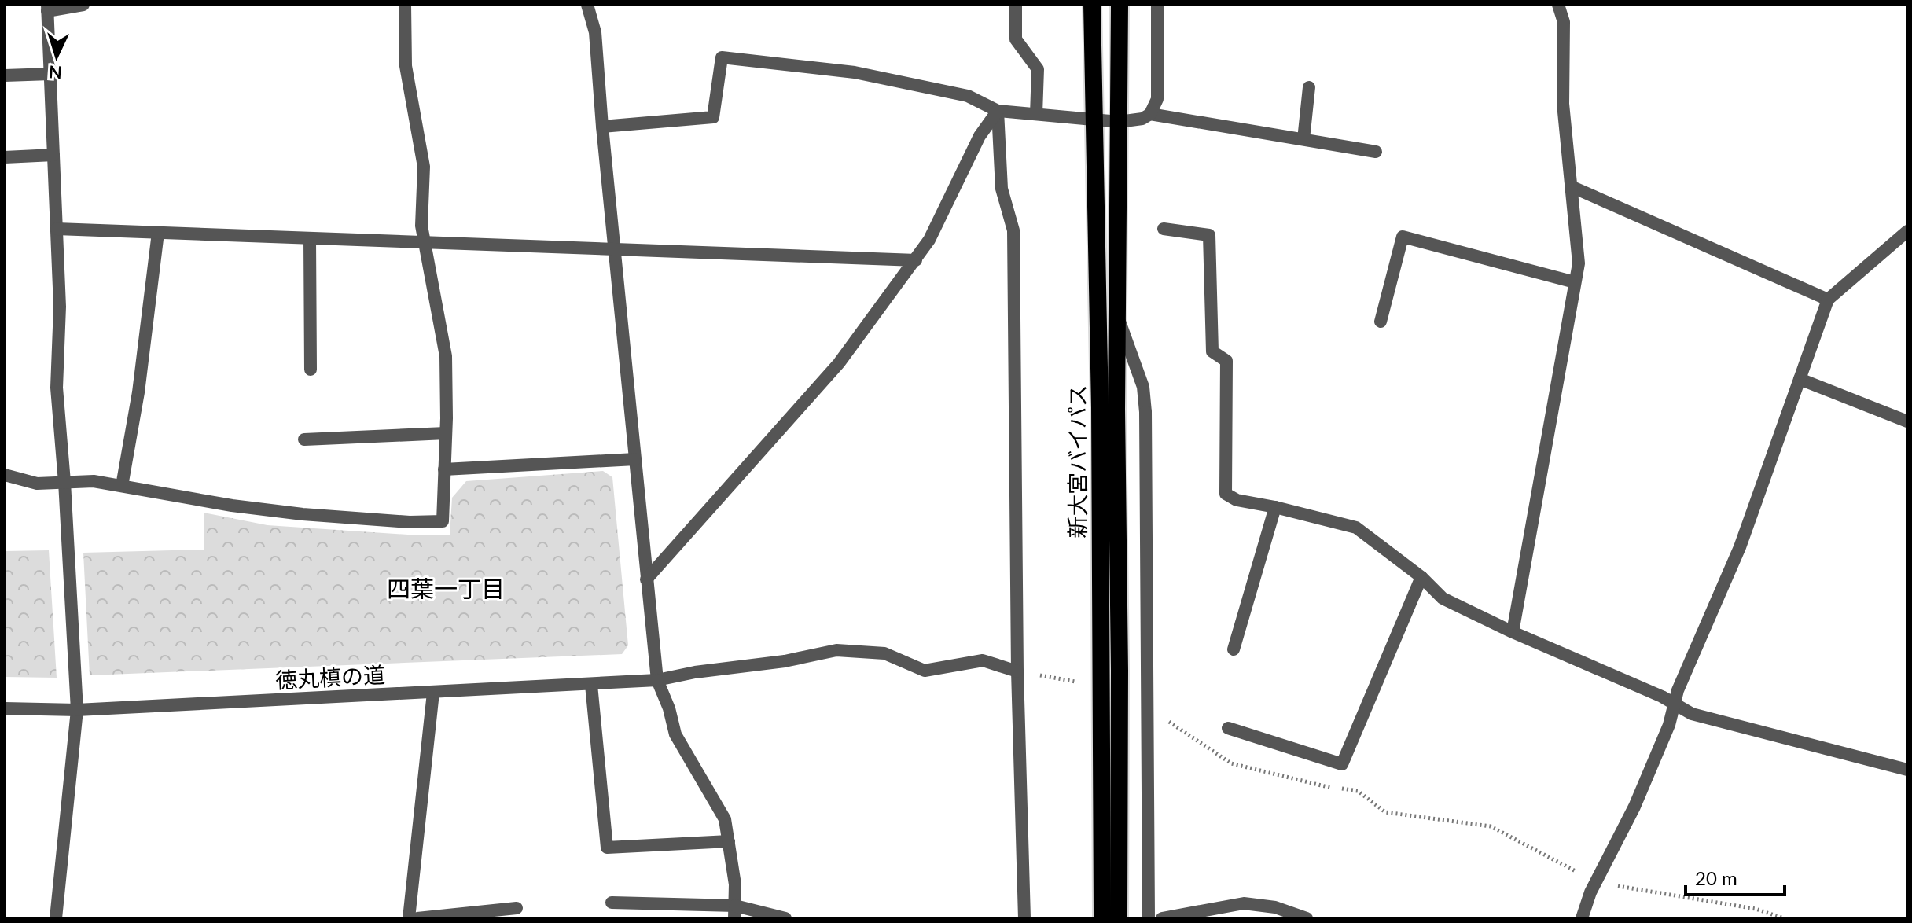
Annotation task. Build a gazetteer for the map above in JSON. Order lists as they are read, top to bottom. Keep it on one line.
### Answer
{"streets":{"highway":["新大宮バイパス"],"street":["徳丸槙の道"]},"districts":["四葉一丁目"],"scale_bar":"20 m","north":"bottom"}
